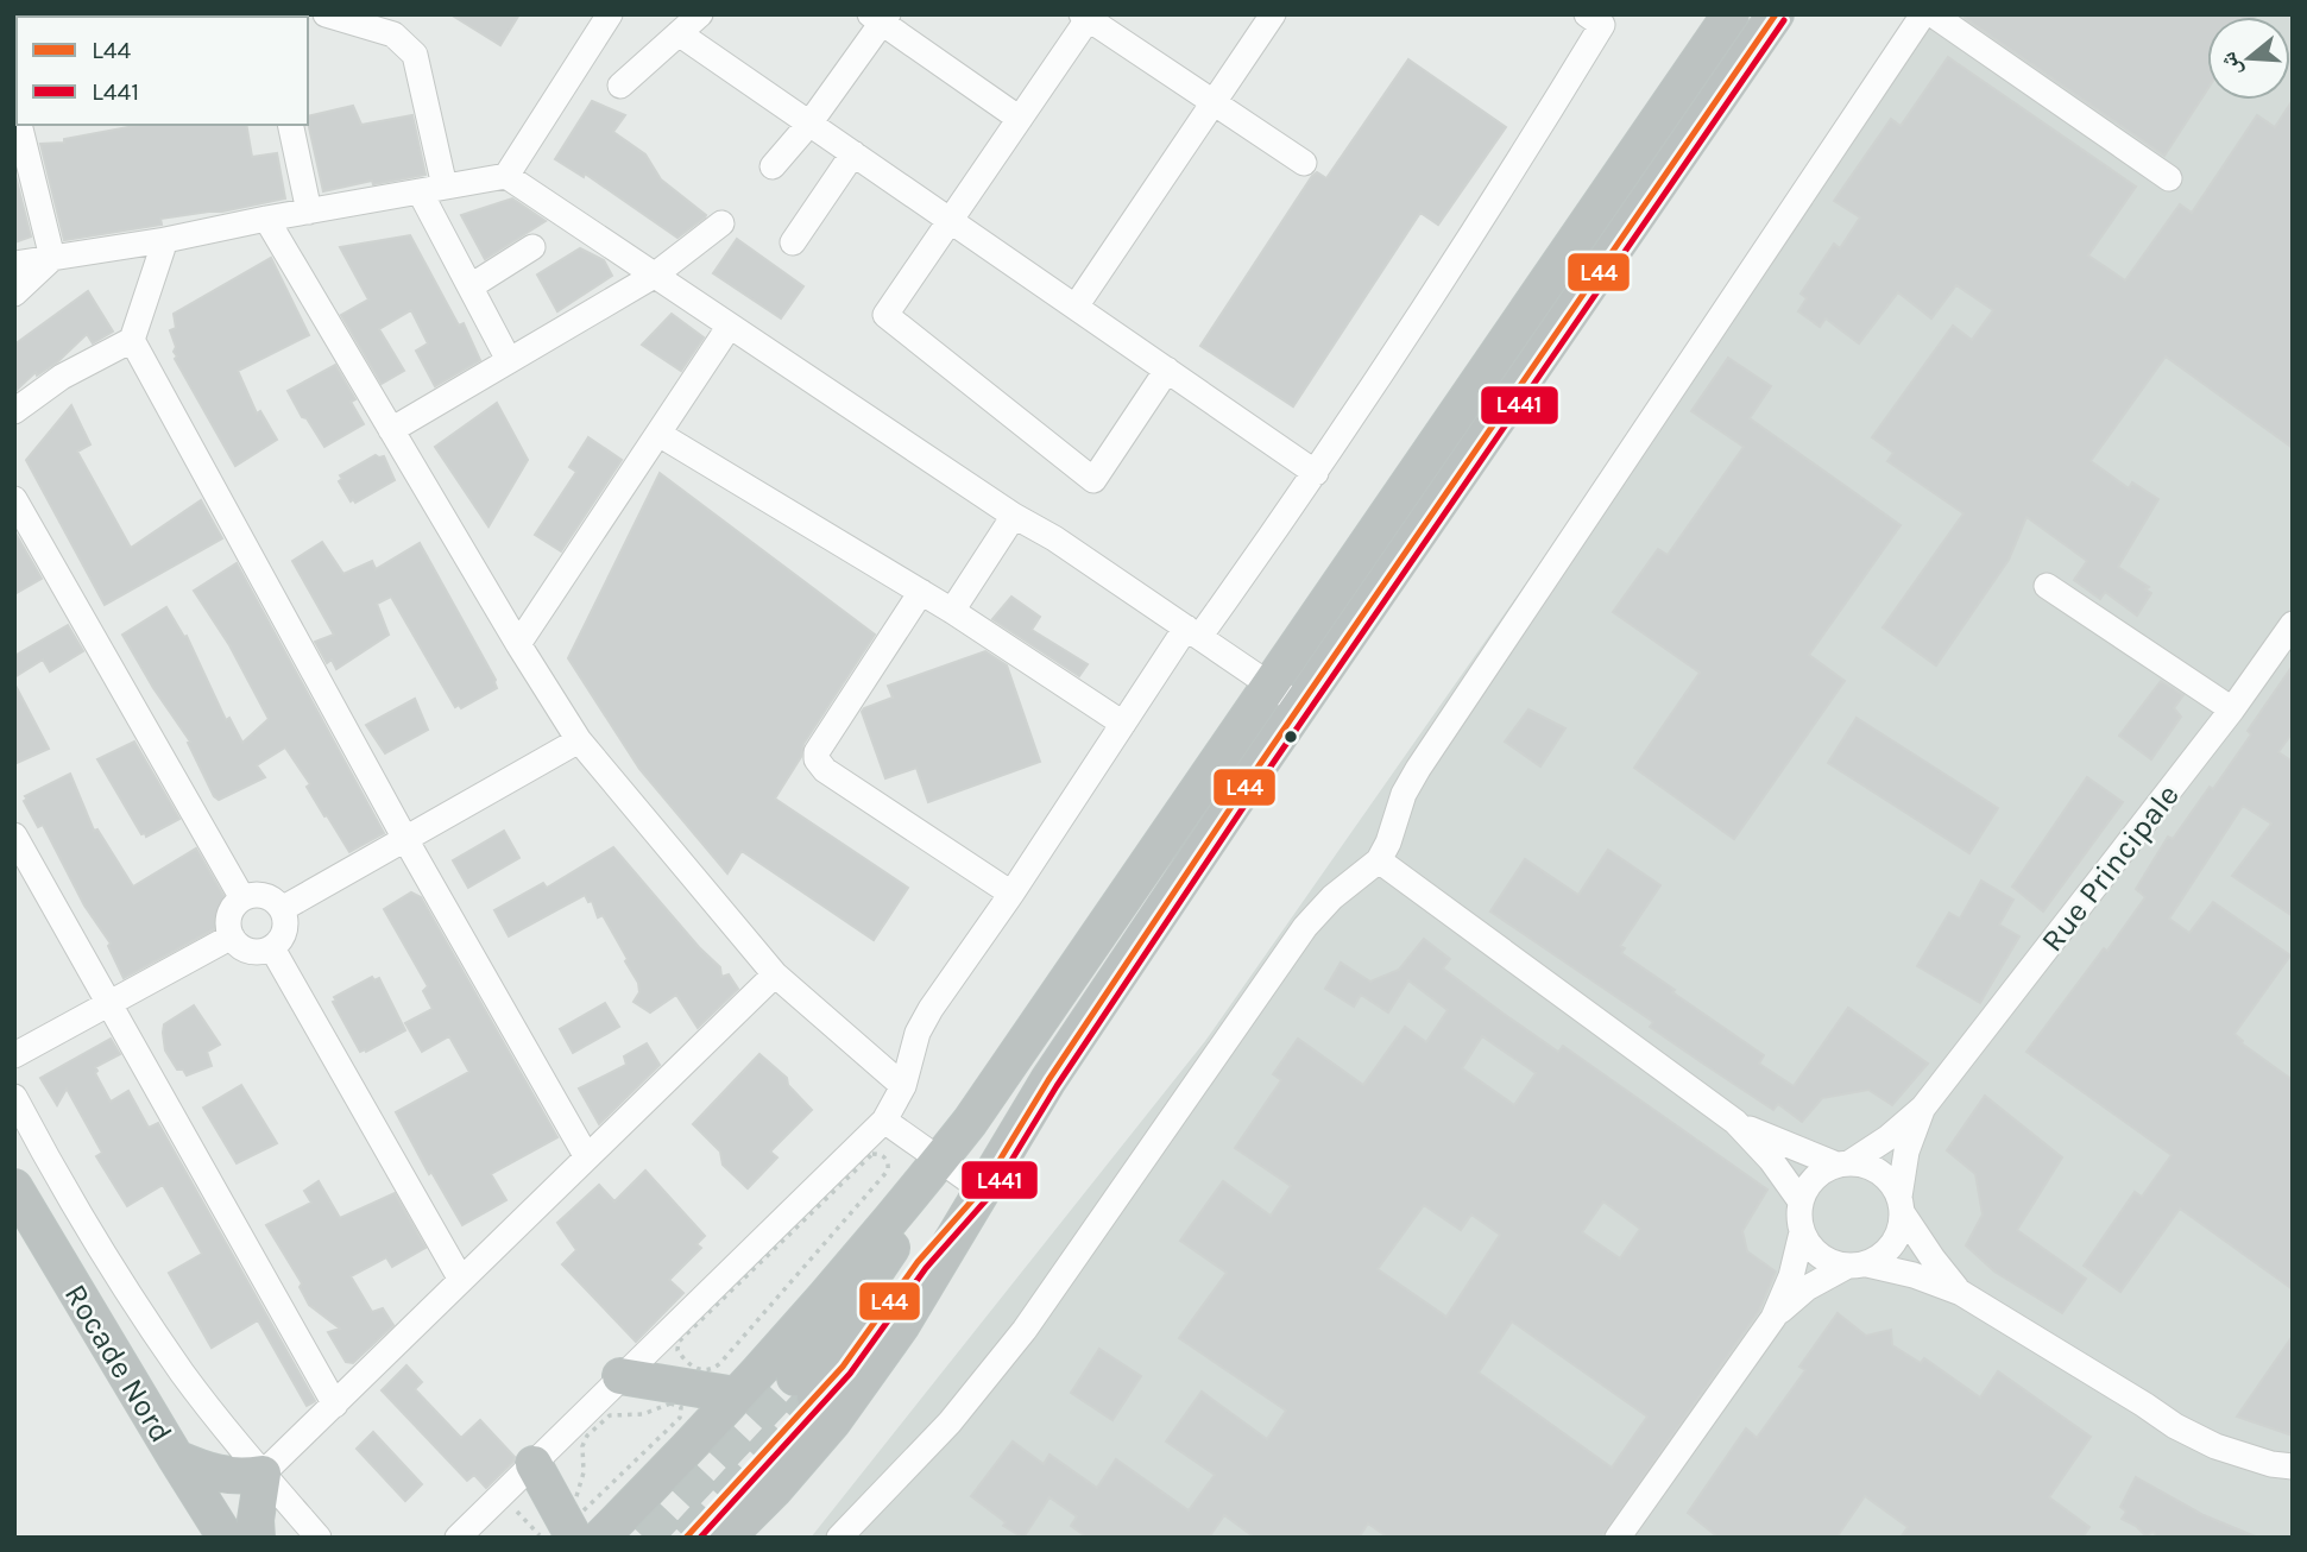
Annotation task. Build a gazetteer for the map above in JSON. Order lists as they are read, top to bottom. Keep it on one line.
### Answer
{"streets":{"highway":["Rocade Nord"],"street":["Rue Principale"]},"lines":["transit line L44","transit line L441"],"legend":["L44","L441"],"north":"left"}
